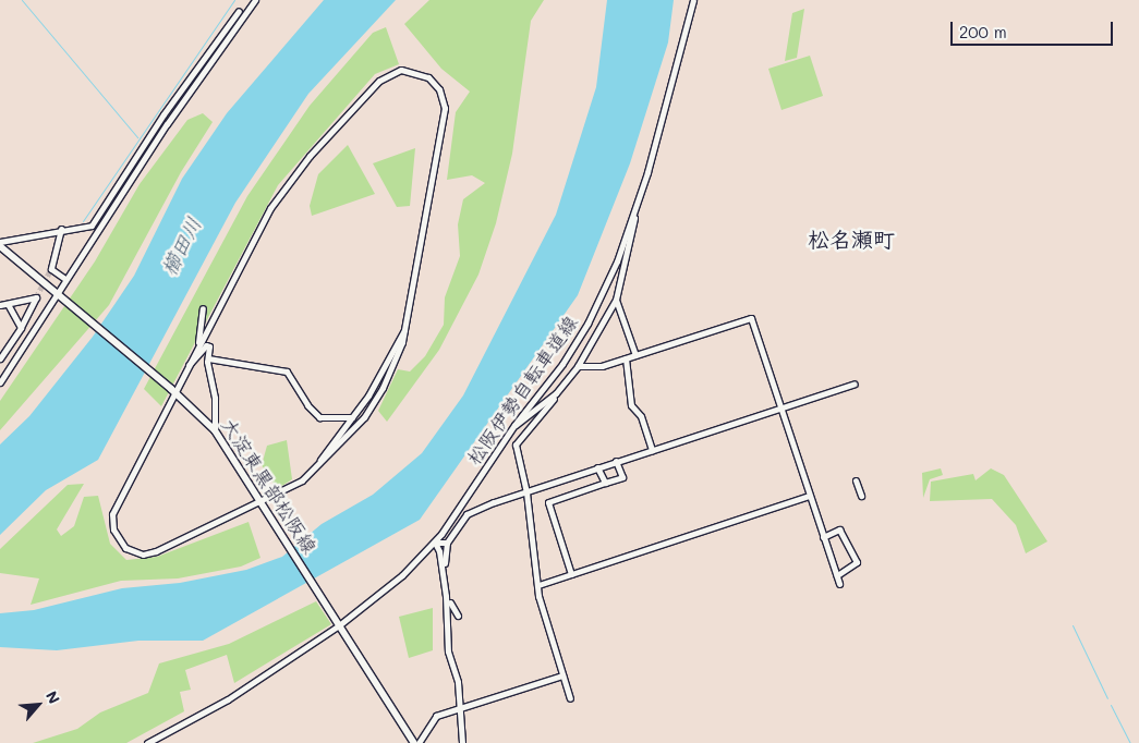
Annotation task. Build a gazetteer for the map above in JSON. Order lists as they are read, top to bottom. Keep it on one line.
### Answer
{"streets":{"main road":["大淀東黒部松阪線"],"street":["松阪伊勢自転車道線"]},"crossings":[["松阪伊勢自転車道線","大淀東黒部松阪線"]],"districts":["松名瀬町"],"water":["櫛田川"],"scale_bar":"200 m","north":"top right"}
